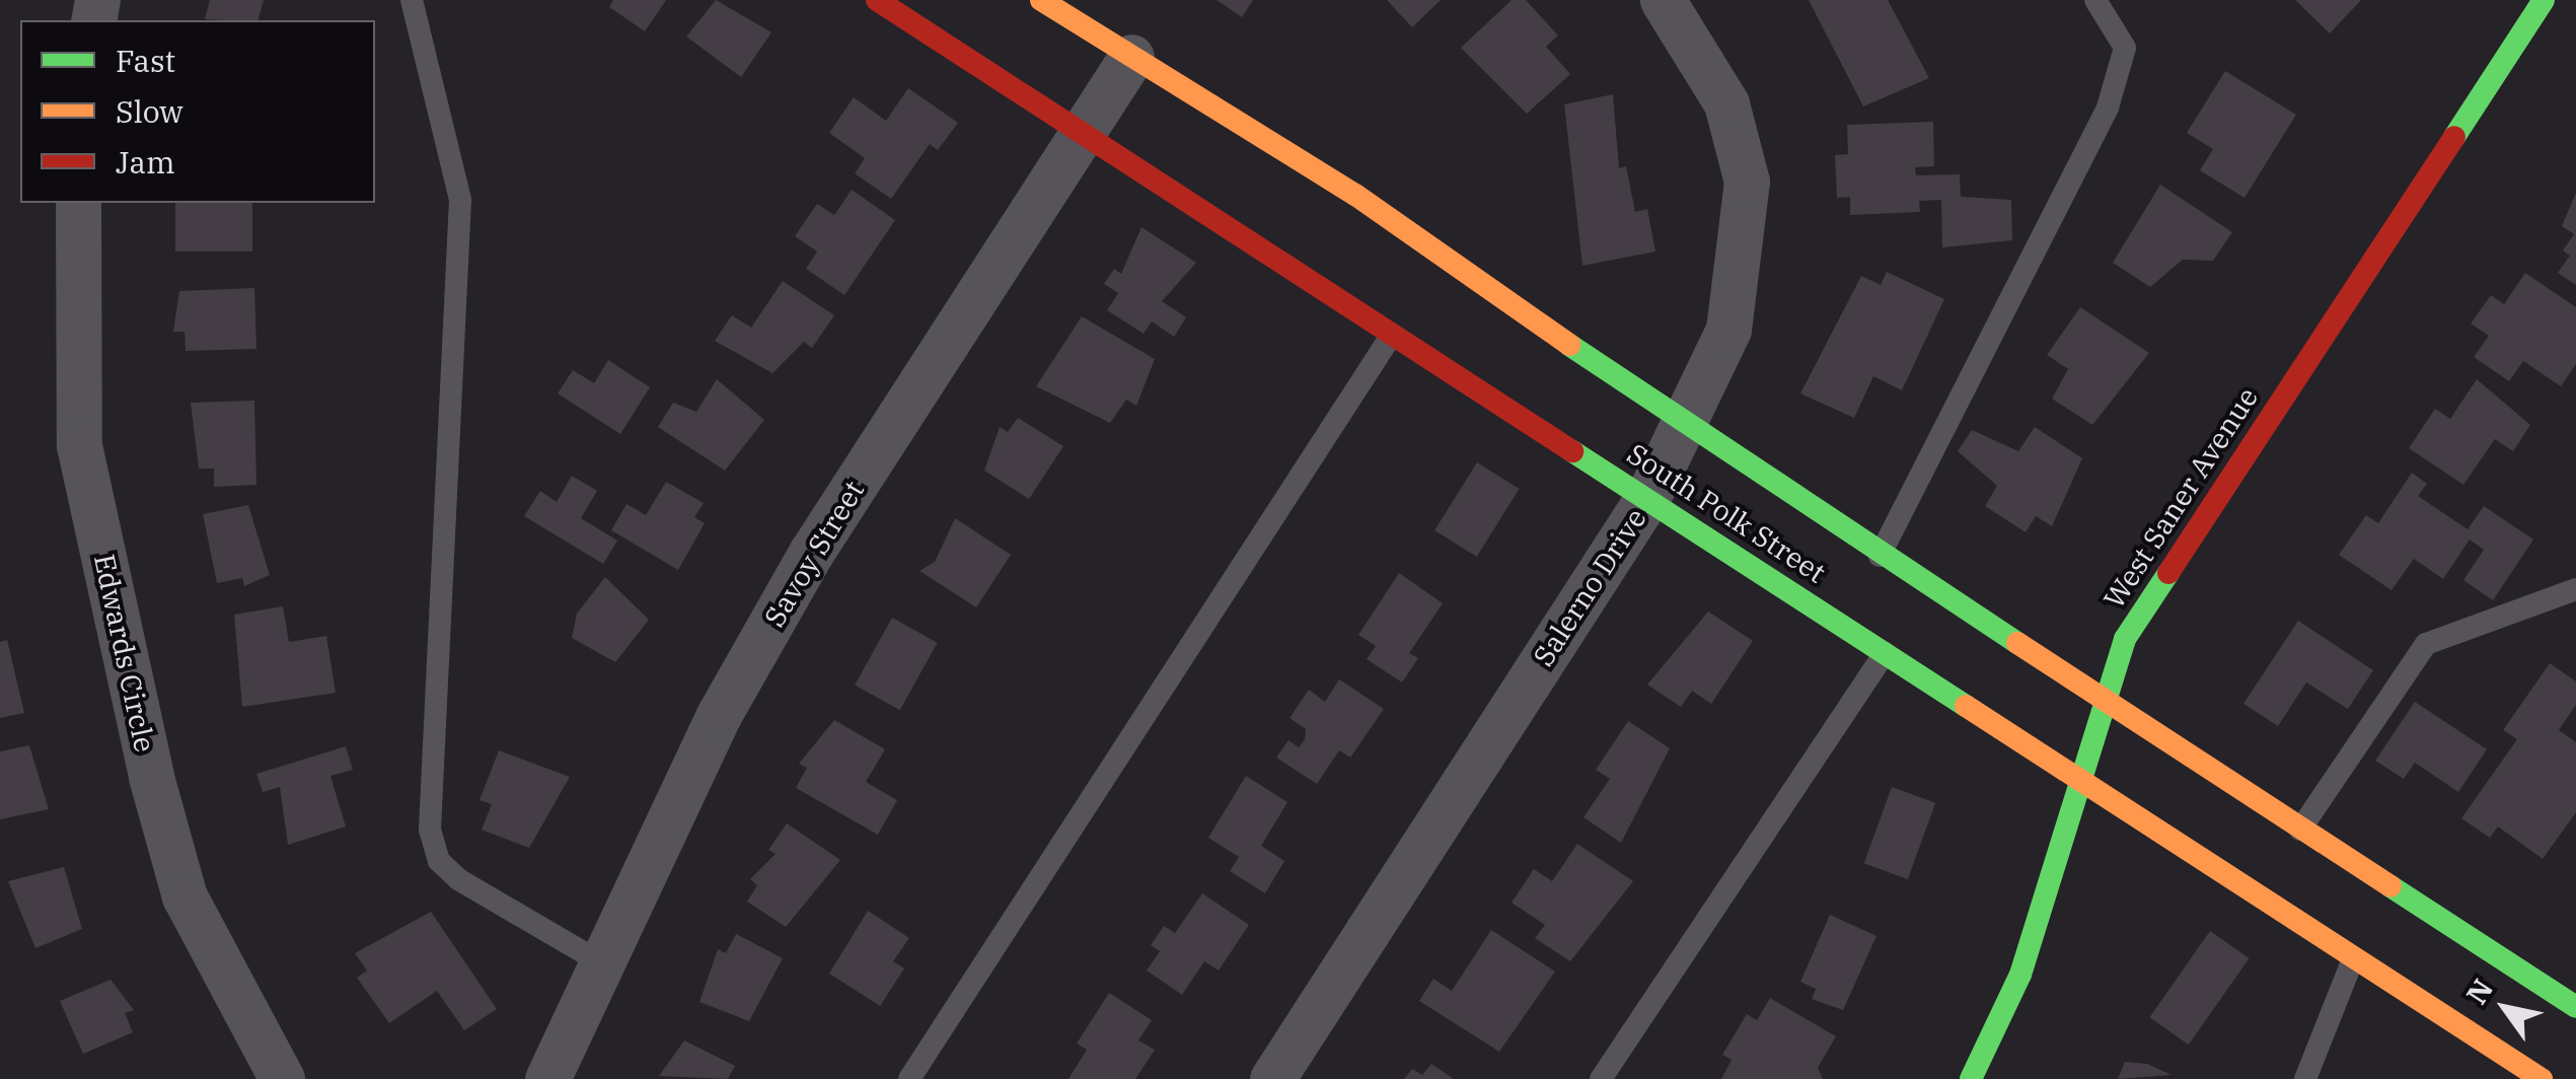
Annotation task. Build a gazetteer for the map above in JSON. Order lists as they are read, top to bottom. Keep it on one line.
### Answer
{"streets":{"main road":["West Saner Avenue","South Polk Street"],"street":["Savoy Street","Salerno Drive","Edwards Circle"]},"crossings":[["West Saner Avenue","South Polk Street"],["South Polk Street","Savoy Street"],["South Polk Street","Salerno Drive"]],"legend":["Fast","Slow","Jam"],"north":"top left"}
